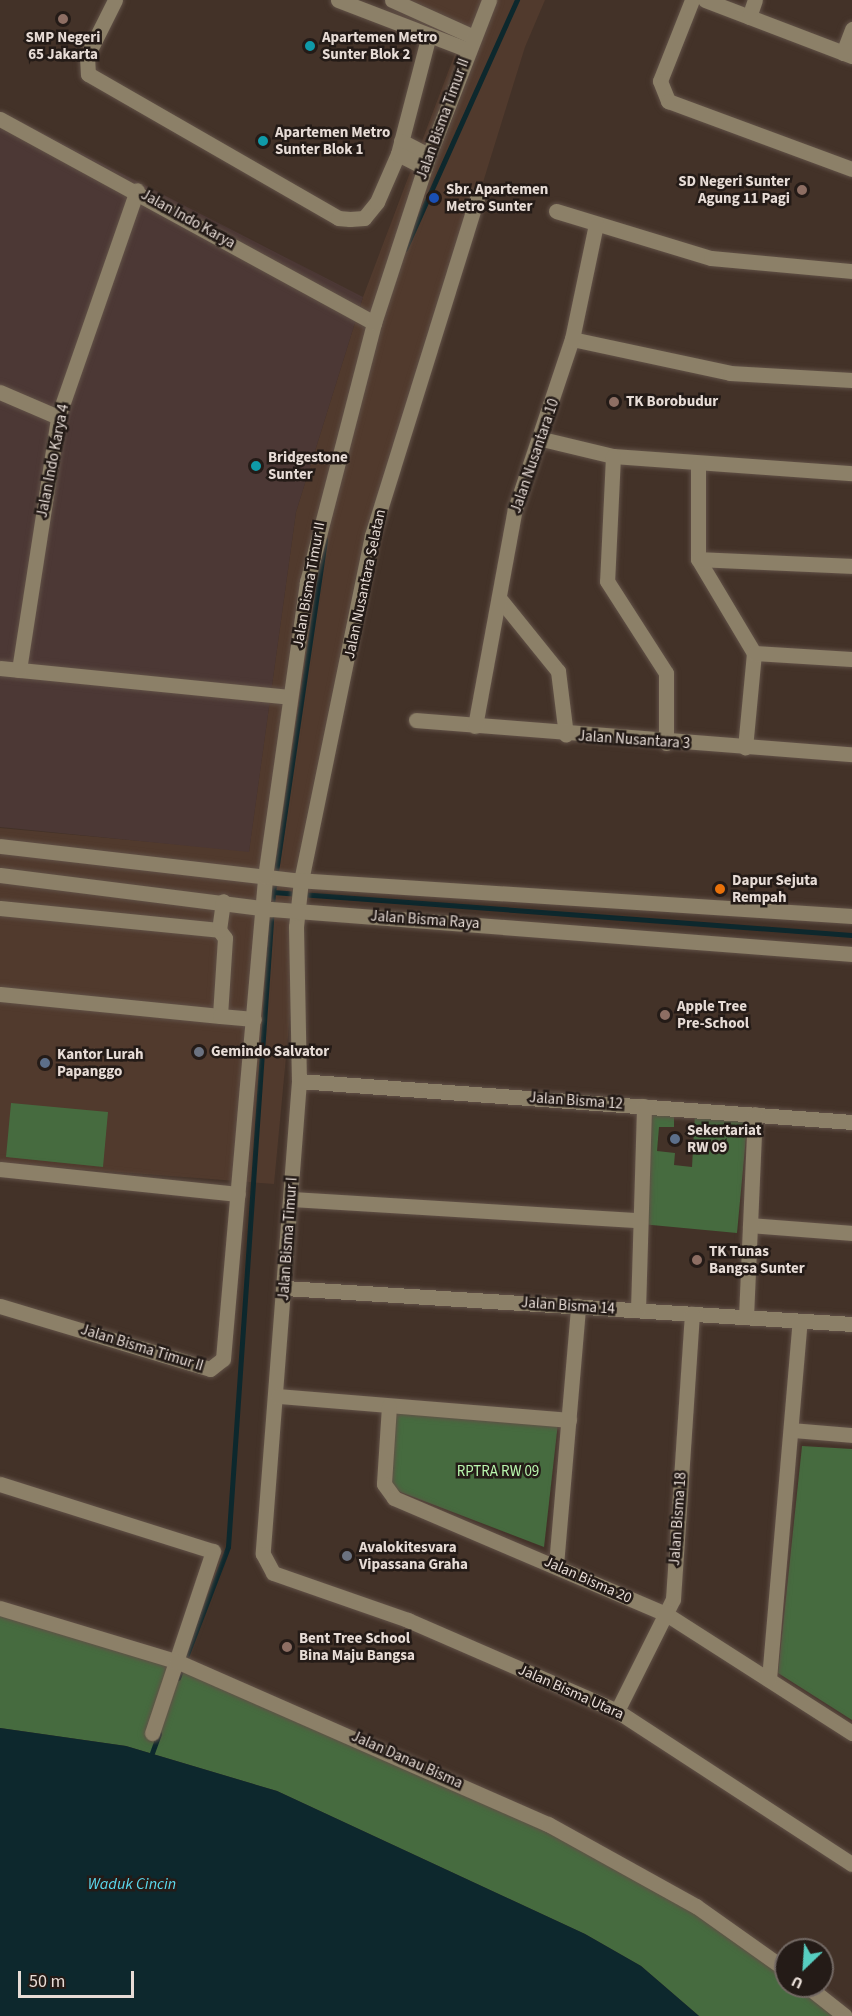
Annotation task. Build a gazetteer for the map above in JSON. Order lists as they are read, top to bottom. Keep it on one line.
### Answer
{"streets":{"street":["Jalan Bisma Timur II","Jalan Indo Karya","Jalan Nusantara 10","Jalan Indo Karya 4","Jalan Nusantara Selatan","Jalan Nusantara 3","Jalan Bisma Raya","Jalan Bisma 12","Jalan Bisma Timur I","Jalan Bisma 14","Jalan Bisma 18","Jalan Bisma 20","Jalan Bisma Utara","Jalan Danau Bisma"]},"crossings":[["Jalan Bisma Timur II","Jalan Indo Karya"],["Jalan Bisma Timur II","Jalan Bisma Raya"],["Jalan Indo Karya","Jalan Indo Karya 4"],["Jalan Nusantara 10","Jalan Nusantara 3"],["Jalan Nusantara Selatan","Jalan Bisma Raya"],["Jalan Nusantara Selatan","Jalan Bisma Timur I"],["Jalan Bisma Raya","Jalan Bisma Timur I"],["Jalan Bisma 12","Jalan Bisma Timur I"],["Jalan Bisma Timur I","Jalan Bisma 14"],["Jalan Bisma Timur I","Jalan Bisma Utara"],["Jalan Bisma 14","Jalan Bisma 18"],["Jalan Bisma 18","Jalan Bisma 20"],["Jalan Bisma 18","Jalan Bisma Utara"]],"water":["Waduk Cincin"],"parks":["RPTRA RW 09"],"places":["SMP Negeri 65 Jakarta","Apartemen Metro Sunter Blok 2","Apartemen Metro Sunter Blok 1","SD Negeri Sunter Agung 11 Pagi","Sbr. Apartemen Metro Sunter","TK Borobudur","Bridgestone Sunter","Dapur Sejuta Rempah","Apple Tree Pre-School","Gemindo Salvator","Kantor Lurah Papanggo","Sekertariat RW 09","TK Tunas Bangsa Sunter","Avalokitesvara Vipassana Graha","Bent Tree School Bina Maju Bangsa"],"scale_bar":"50 m","north":"bottom left"}
